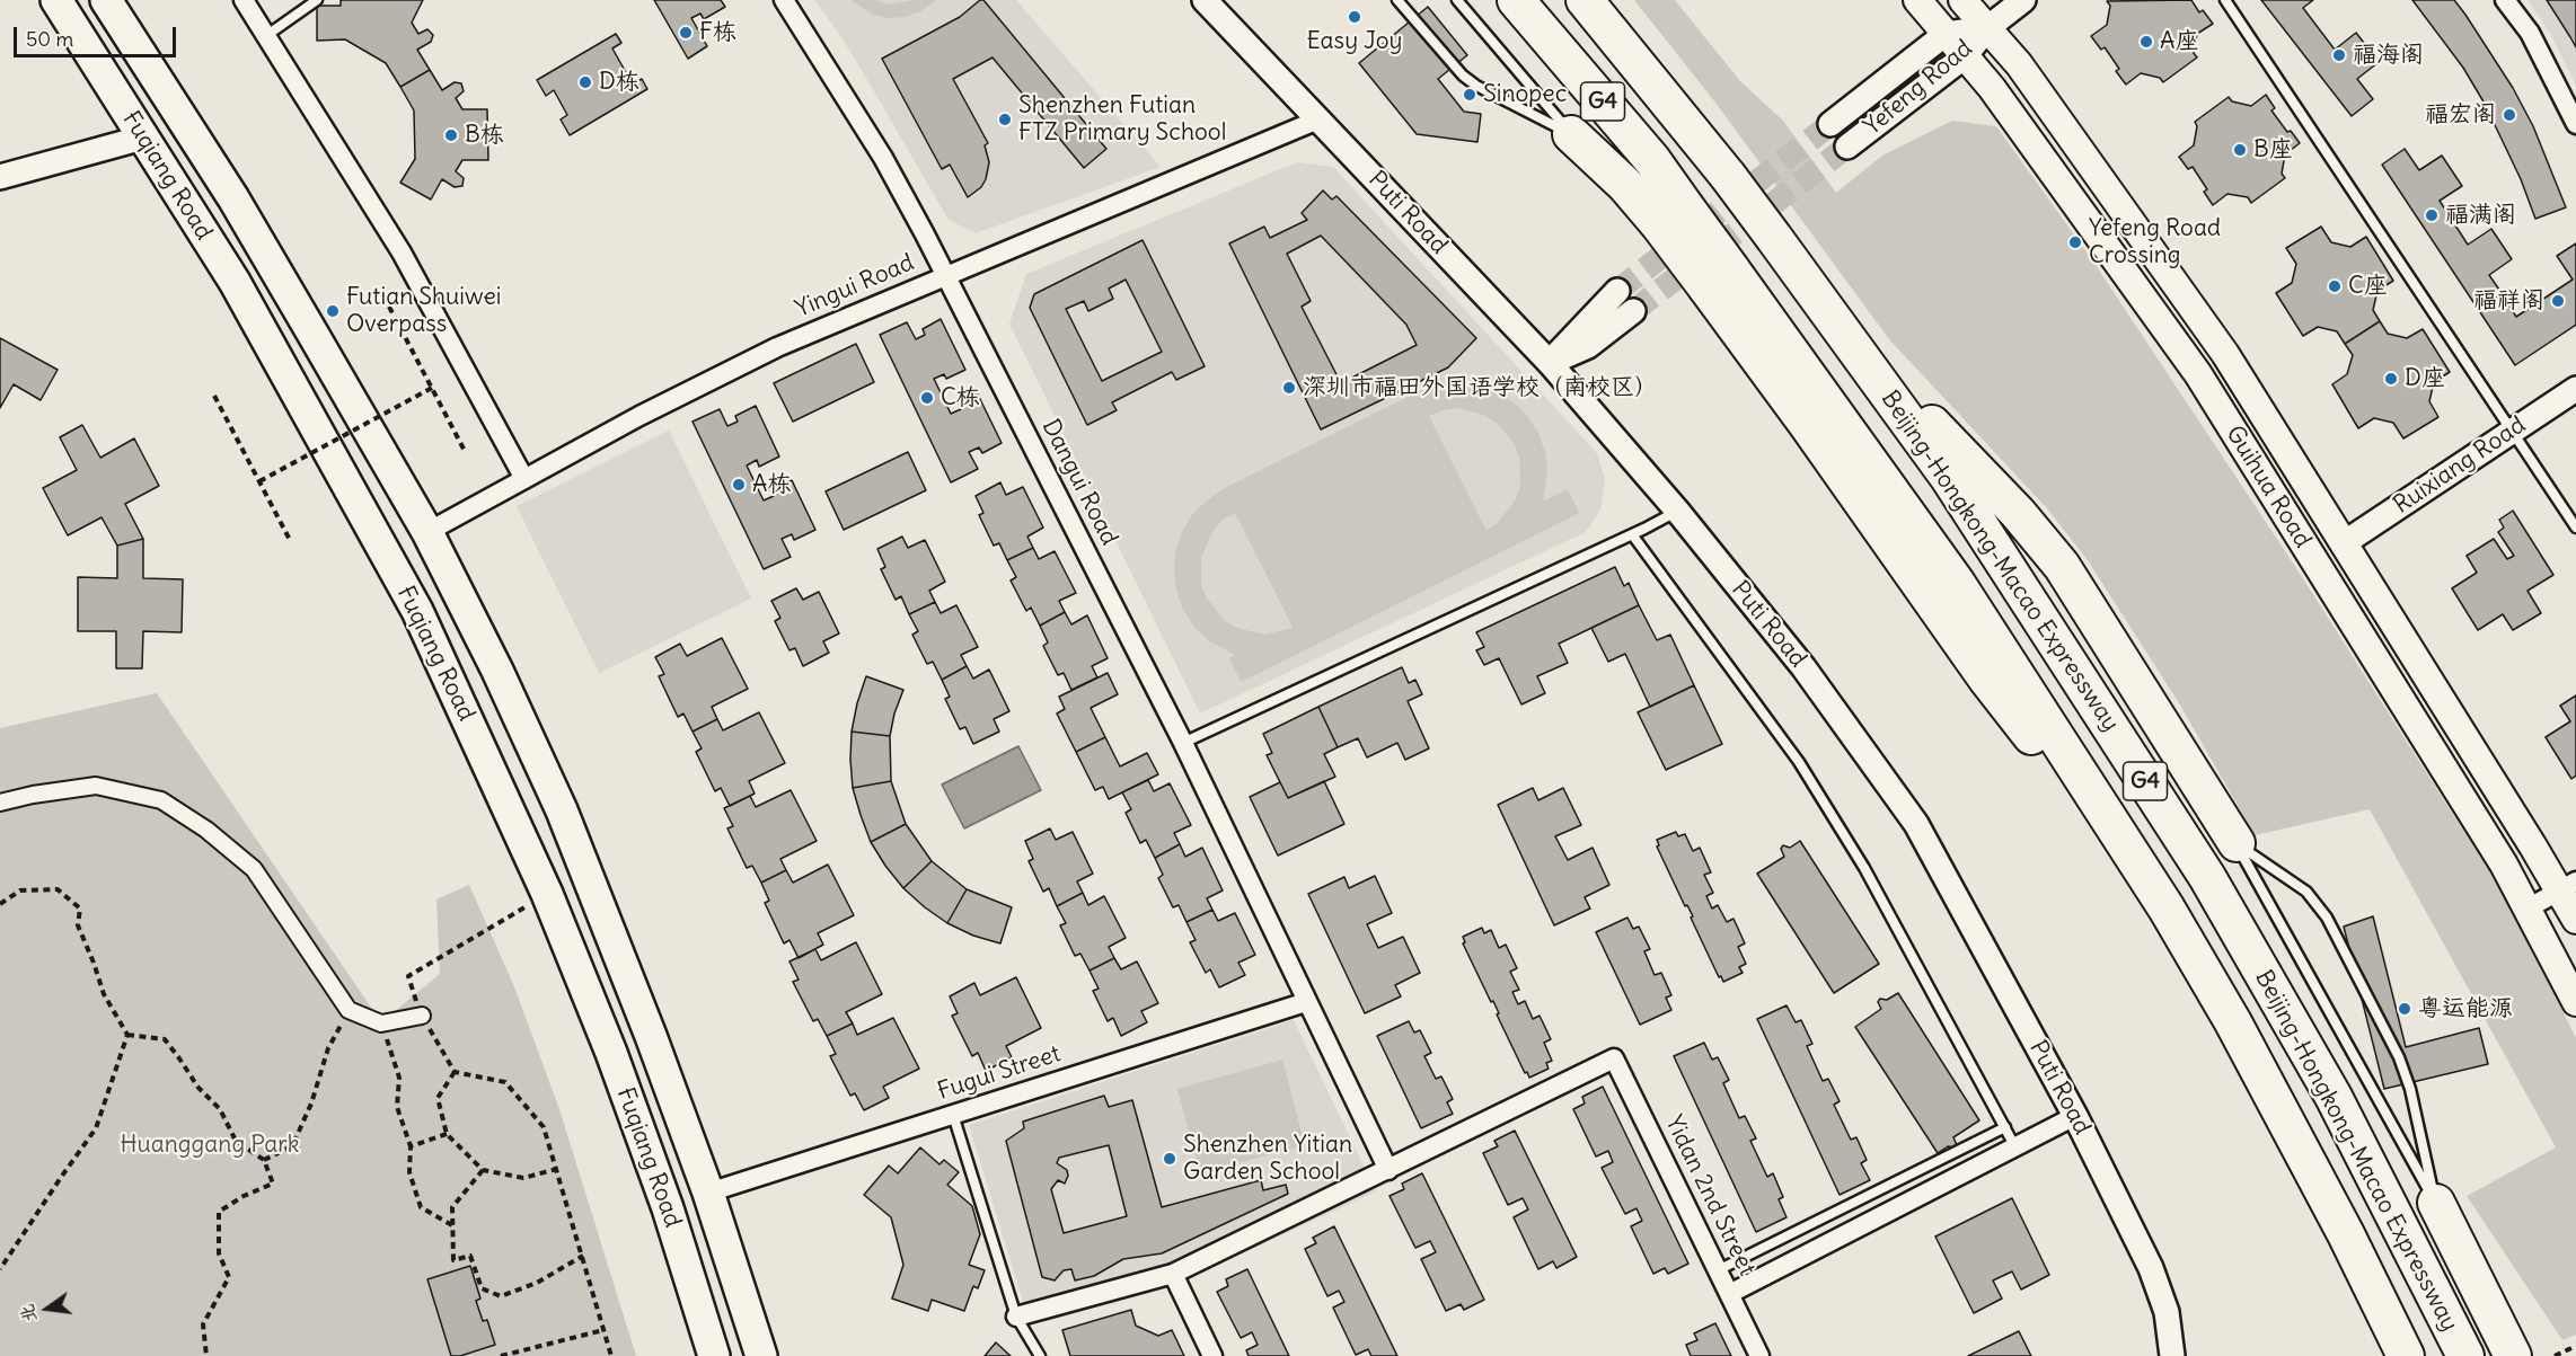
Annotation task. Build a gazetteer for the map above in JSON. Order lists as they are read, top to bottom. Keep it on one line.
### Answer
{"streets":{"highway":["G4","Beijing-Hongkong-Macao Expressway"],"main road":["Fuqiang Road","Guihua Road"],"street":["Yefeng Road","Puti Road","Yingui Road","Ruixiang Road","Dangui Road","Fugui Street","Yidan 2nd Street"]},"crossings":[["Yefeng Road","Guihua Road"],["G4","Beijing-Hongkong-Macao Expressway"],["Fuqiang Road","Yingui Road"],["Fuqiang Road","Fugui Street"],["Puti Road","Yingui Road"],["Yingui Road","Dangui Road"],["Ruixiang Road","Guihua Road"],["Dangui Road","Fugui Street"],["Dangui Road","Yidan 2nd Street"]],"parks":["Huanggang Park"],"places":["Easy Joy","F栋","A座","福海阁","D栋","Sinopec","福宏阁","Shenzhen Futian FTZ Primary School","B栋","B座","福满阁","Yefeng Road Crossing","C座","福祥阁","Futian Shuiwei Overpass","D座","深圳市福田外国语学校（南校区）","C栋","A栋","粤运能源","Shenzhen Yitian Garden School"],"scale_bar":"50 m","north":"left"}
